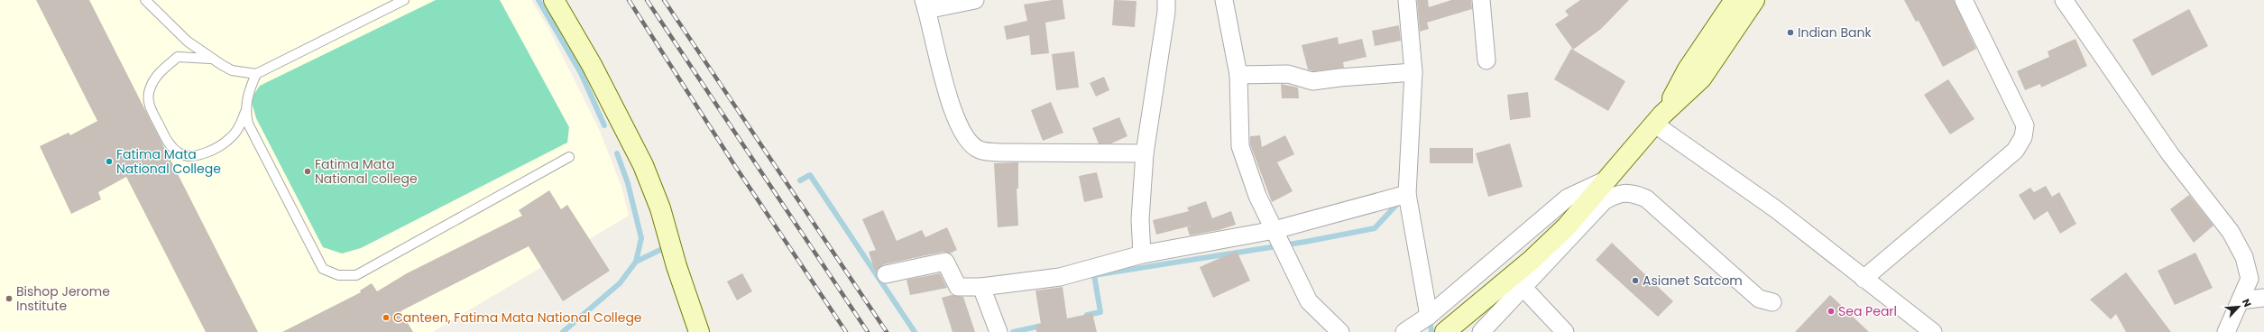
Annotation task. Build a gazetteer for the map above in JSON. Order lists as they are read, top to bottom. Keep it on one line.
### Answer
{"places":["Indian Bank","Fatima Mata National College","Fatima Mata National college","Asianet Satcom","Bishop Jerome Institute","Sea Pearl","Canteen, Fatima Mata National College"],"north":"top right"}
